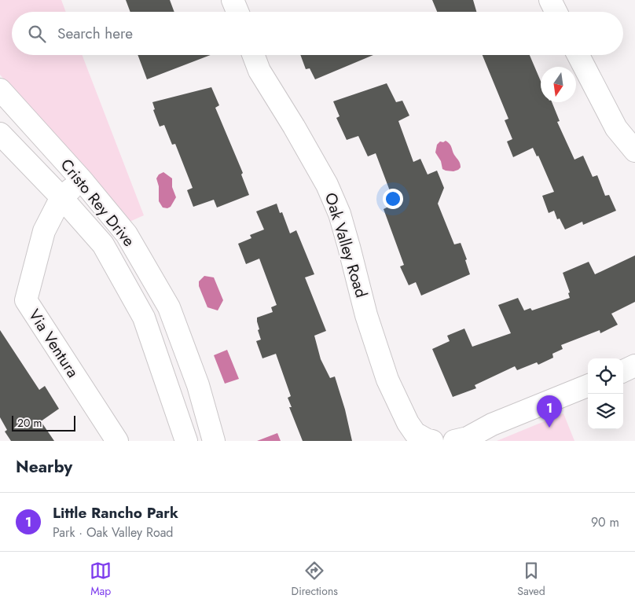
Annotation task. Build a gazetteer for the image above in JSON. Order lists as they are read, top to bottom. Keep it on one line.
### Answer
{"streets":{"street":["Cristo Rey Drive","Oak Valley Road","Via Ventura"]},"crossings":[["Cristo Rey Drive","Via Ventura"]],"scale_bar":"20 m","north":"bottom","page":{"search":"Search here","pins":"1","scale":"20 m","heading":"Nearby","list":[{"mark":"1","name":"Little Rancho Park","note":"Park · Oak Valley Road","value":"90 m"}],"nav":["Map","Directions","Saved"]}}
